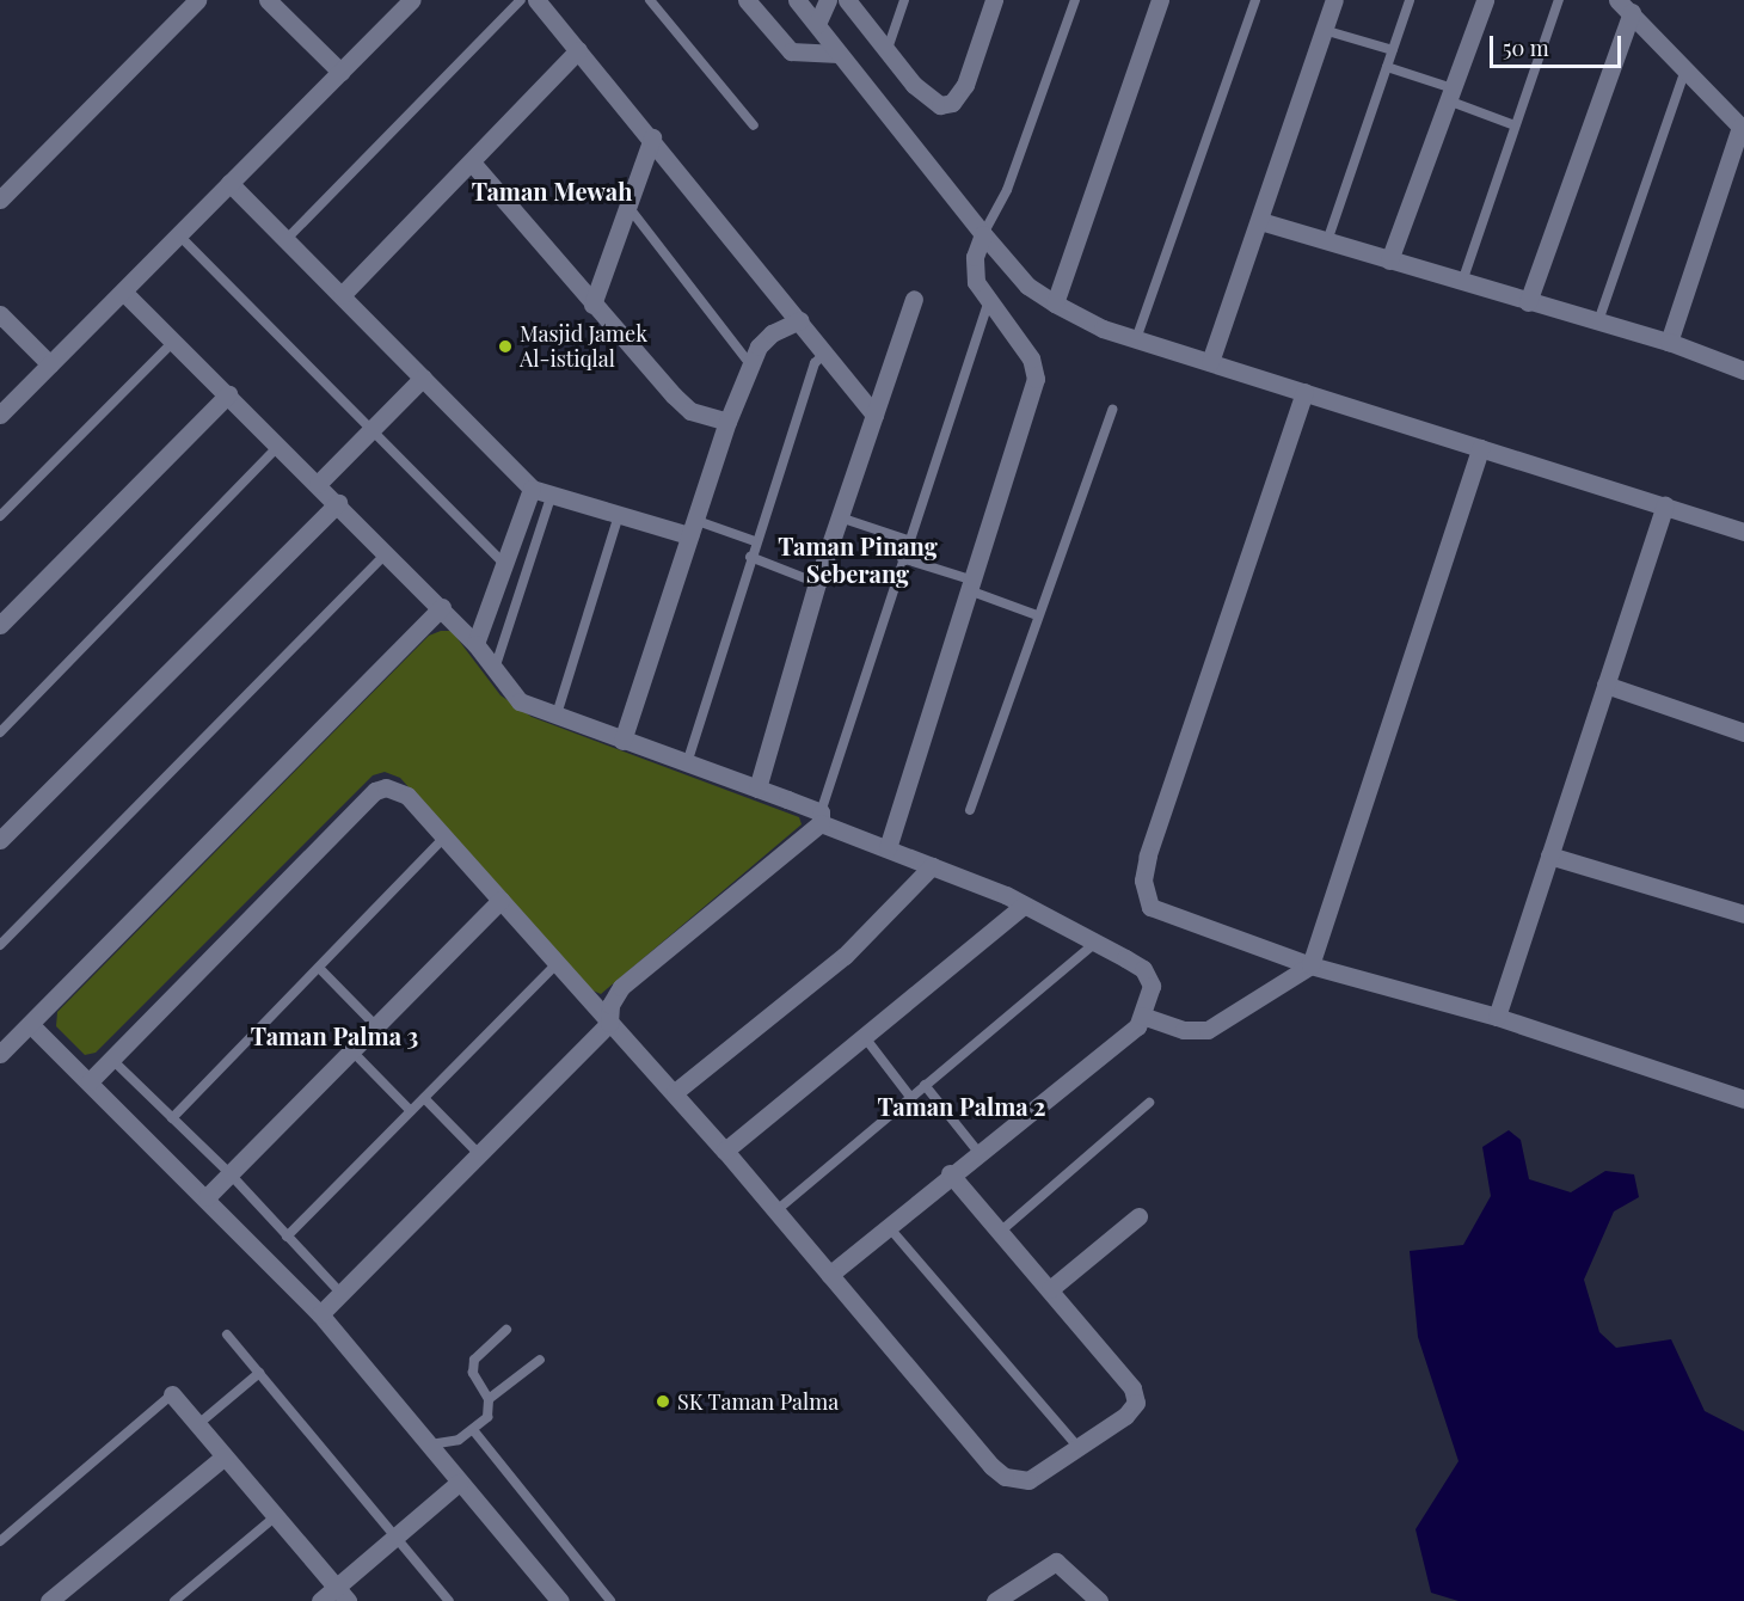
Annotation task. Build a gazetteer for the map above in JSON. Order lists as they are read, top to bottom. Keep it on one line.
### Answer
{"districts":["Taman Mewah","Taman Pinang Seberang","Taman Palma 3","Taman Palma 2"],"places":["Masjid Jamek Al-istiqlal","SK Taman Palma"],"scale_bar":"50 m"}
